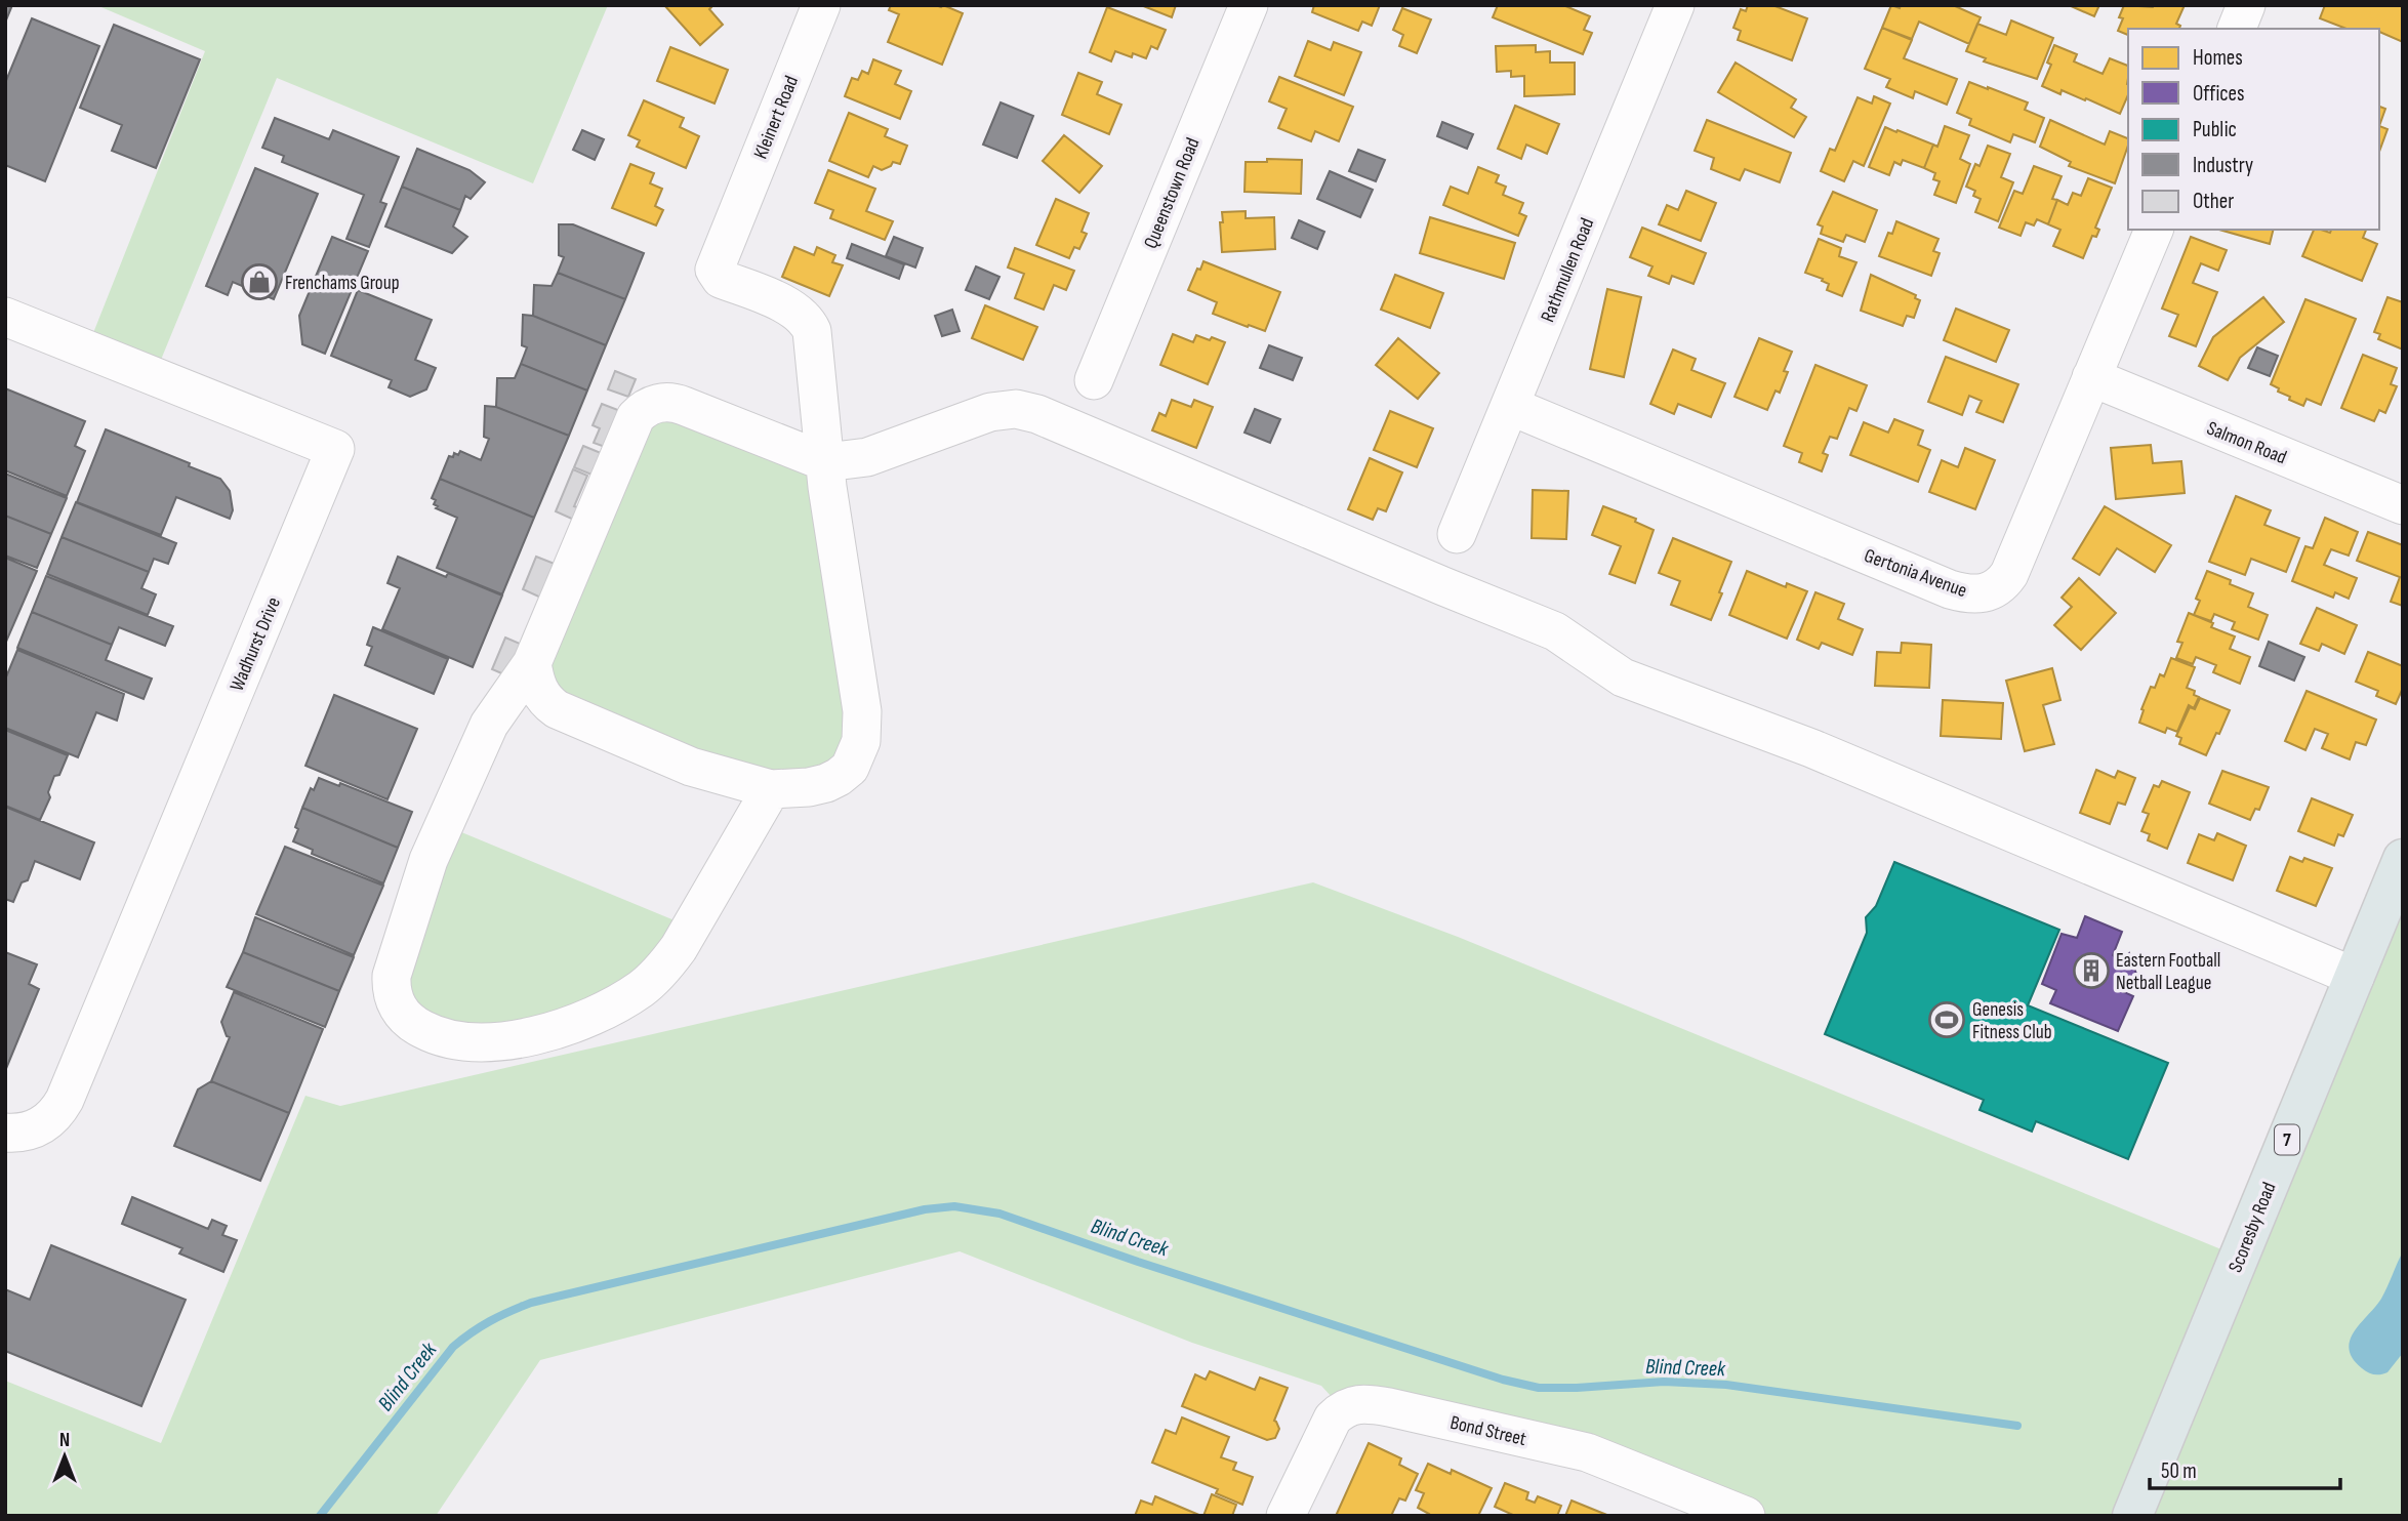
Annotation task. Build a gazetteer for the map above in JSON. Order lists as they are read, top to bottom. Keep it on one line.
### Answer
{"streets":{"main road":["7","Scoresby Road"],"street":["Kleinert Road","Queenstown Road","Rathmullen Road","Salmon Road","Gertonia Avenue","Wadhurst Drive","Bond Street"]},"crossings":[["Rathmullen Road","Gertonia Avenue"],["Salmon Road","Gertonia Avenue"]],"water":["Blind Creek"],"places":{"shop":["Frenchams Group"],"building":["Eastern Football Netball League"],"sports":["Genesis Fitness Club"]},"legend":["Homes","Offices","Public","Industry","Other"],"scale_bar":"50 m","north":"top"}
